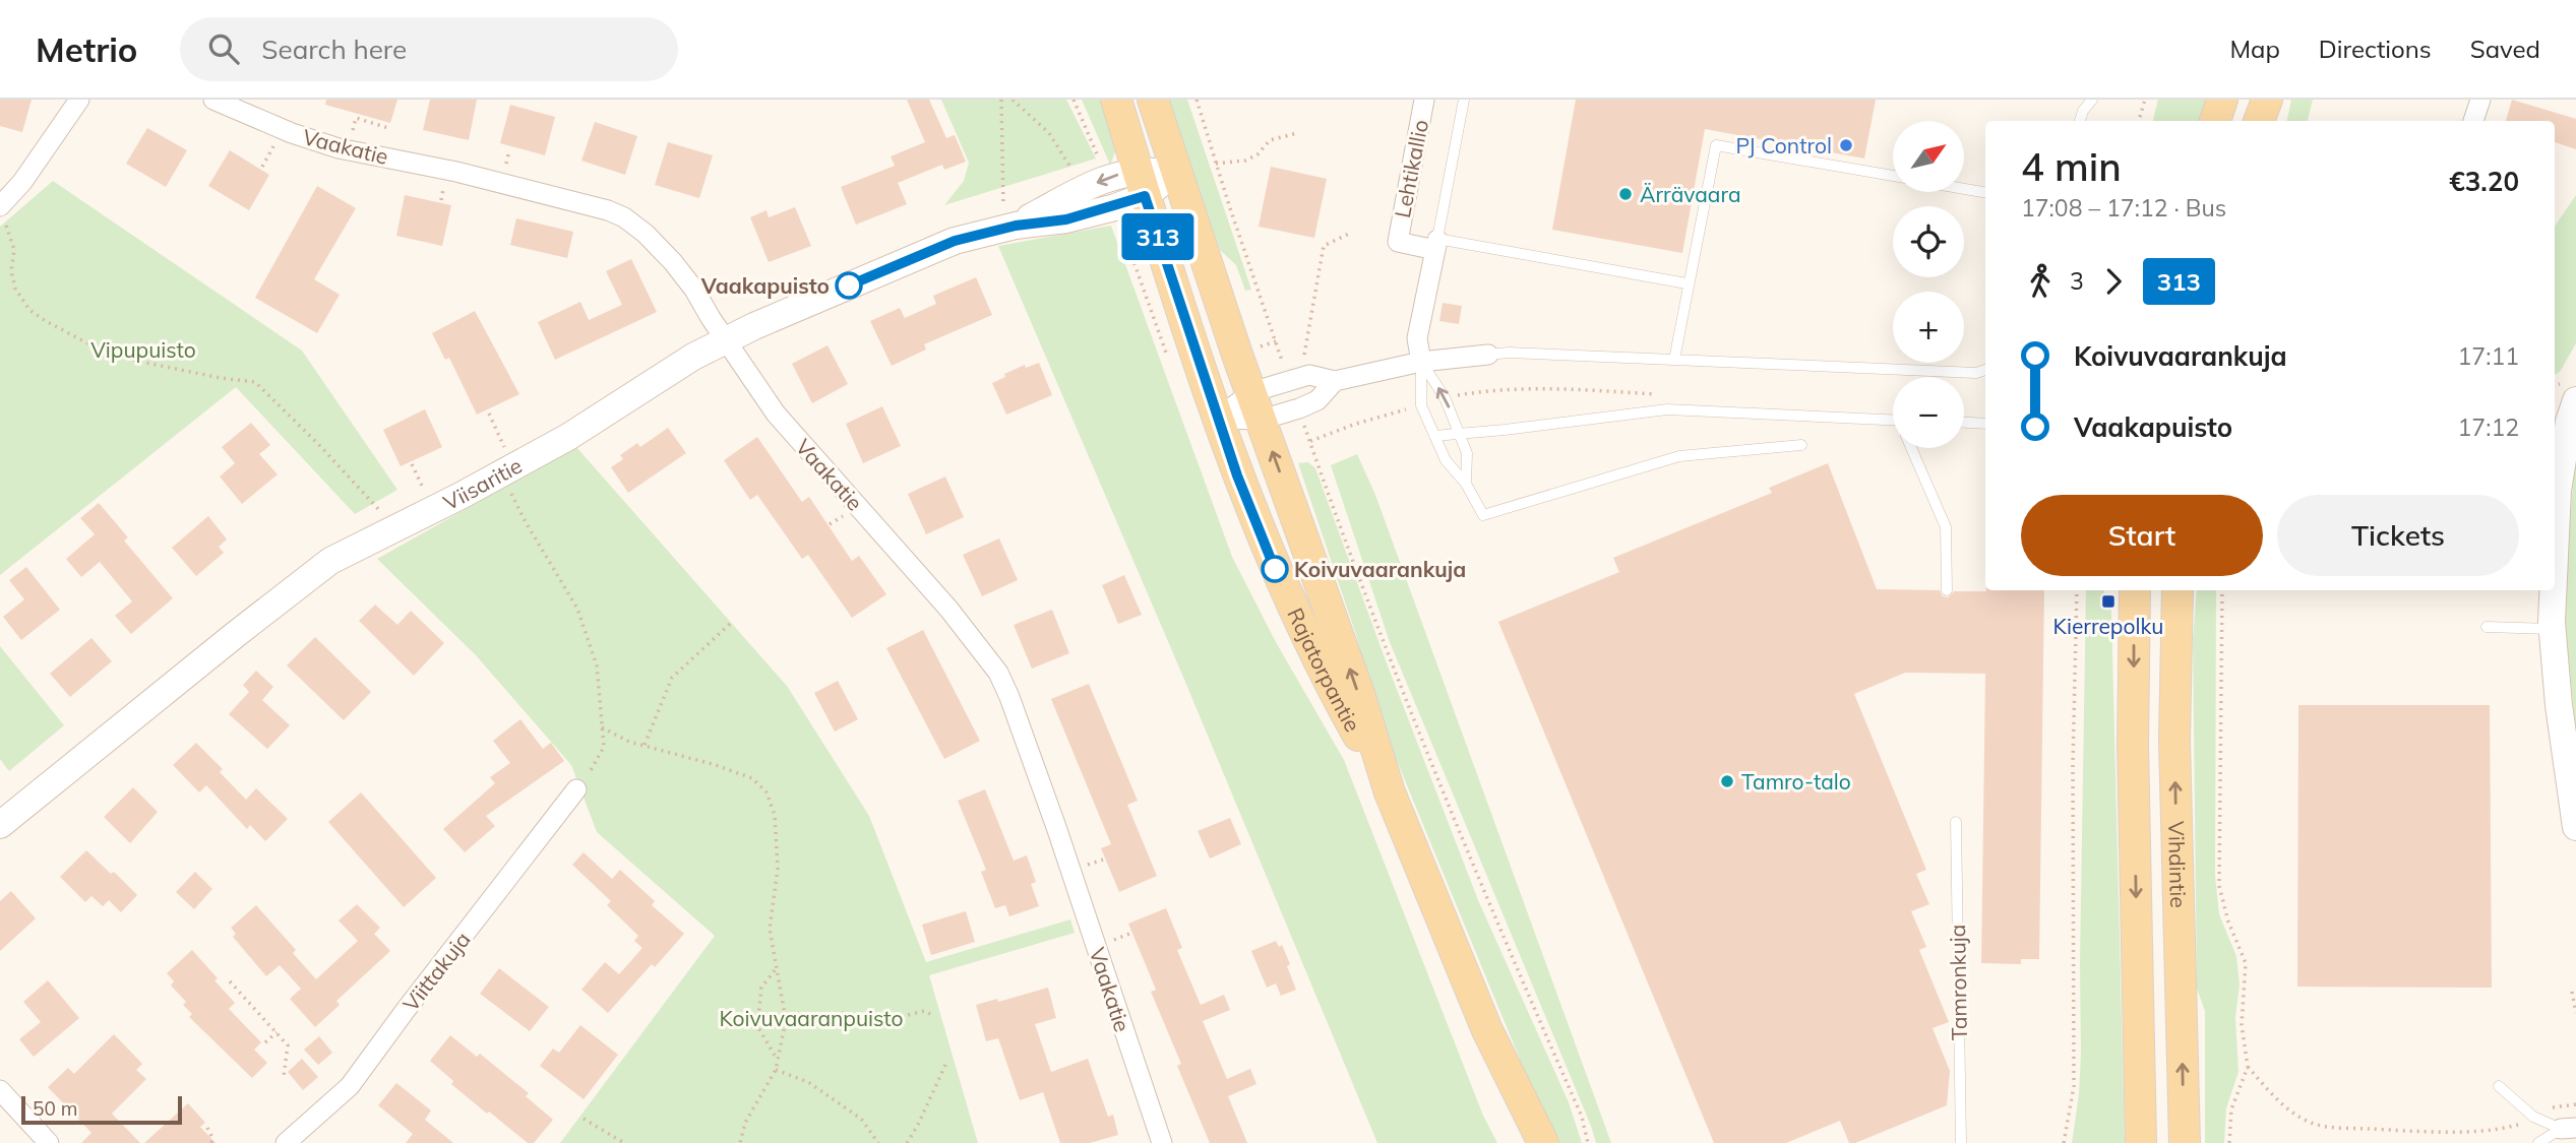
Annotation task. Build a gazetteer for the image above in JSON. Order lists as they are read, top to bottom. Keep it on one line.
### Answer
{"streets":{"main road":["Rajatorpantie","Vihdintie"],"street":["Vaakatie","Lehtikallio","Viisaritie","Viittakuja"],"lane":["Tamronkuja"]},"crossings":[["Vaakatie","Viisaritie"],["Viisaritie","Rajatorpantie"]],"parks":["Vipupuisto","Koivuvaaranpuisto"],"places":{"other":["PJ Control","Ärrävaara","Vaakapuisto","Koivuvaarankuja","Tamro-talo"],"transit":["Kierrepolku"]},"lines":["bus line 313"],"scale_bar":"50 m","north":"top right","page":{"header":"Metrio","search":"Search here","nav":["Map","Directions","Saved"],"on_map":"313","map_buttons":["+","−"],"heading":["4 min","17:08 – 17:12 · Bus","€3.20"],"legs":["3","313"],"list":[{"name":"Koivuvaarankuja","value":"17:11"},{"name":"Vaakapuisto","value":"17:12"}],"buttons":["Start","Tickets"],"scale":"50 m"}}
